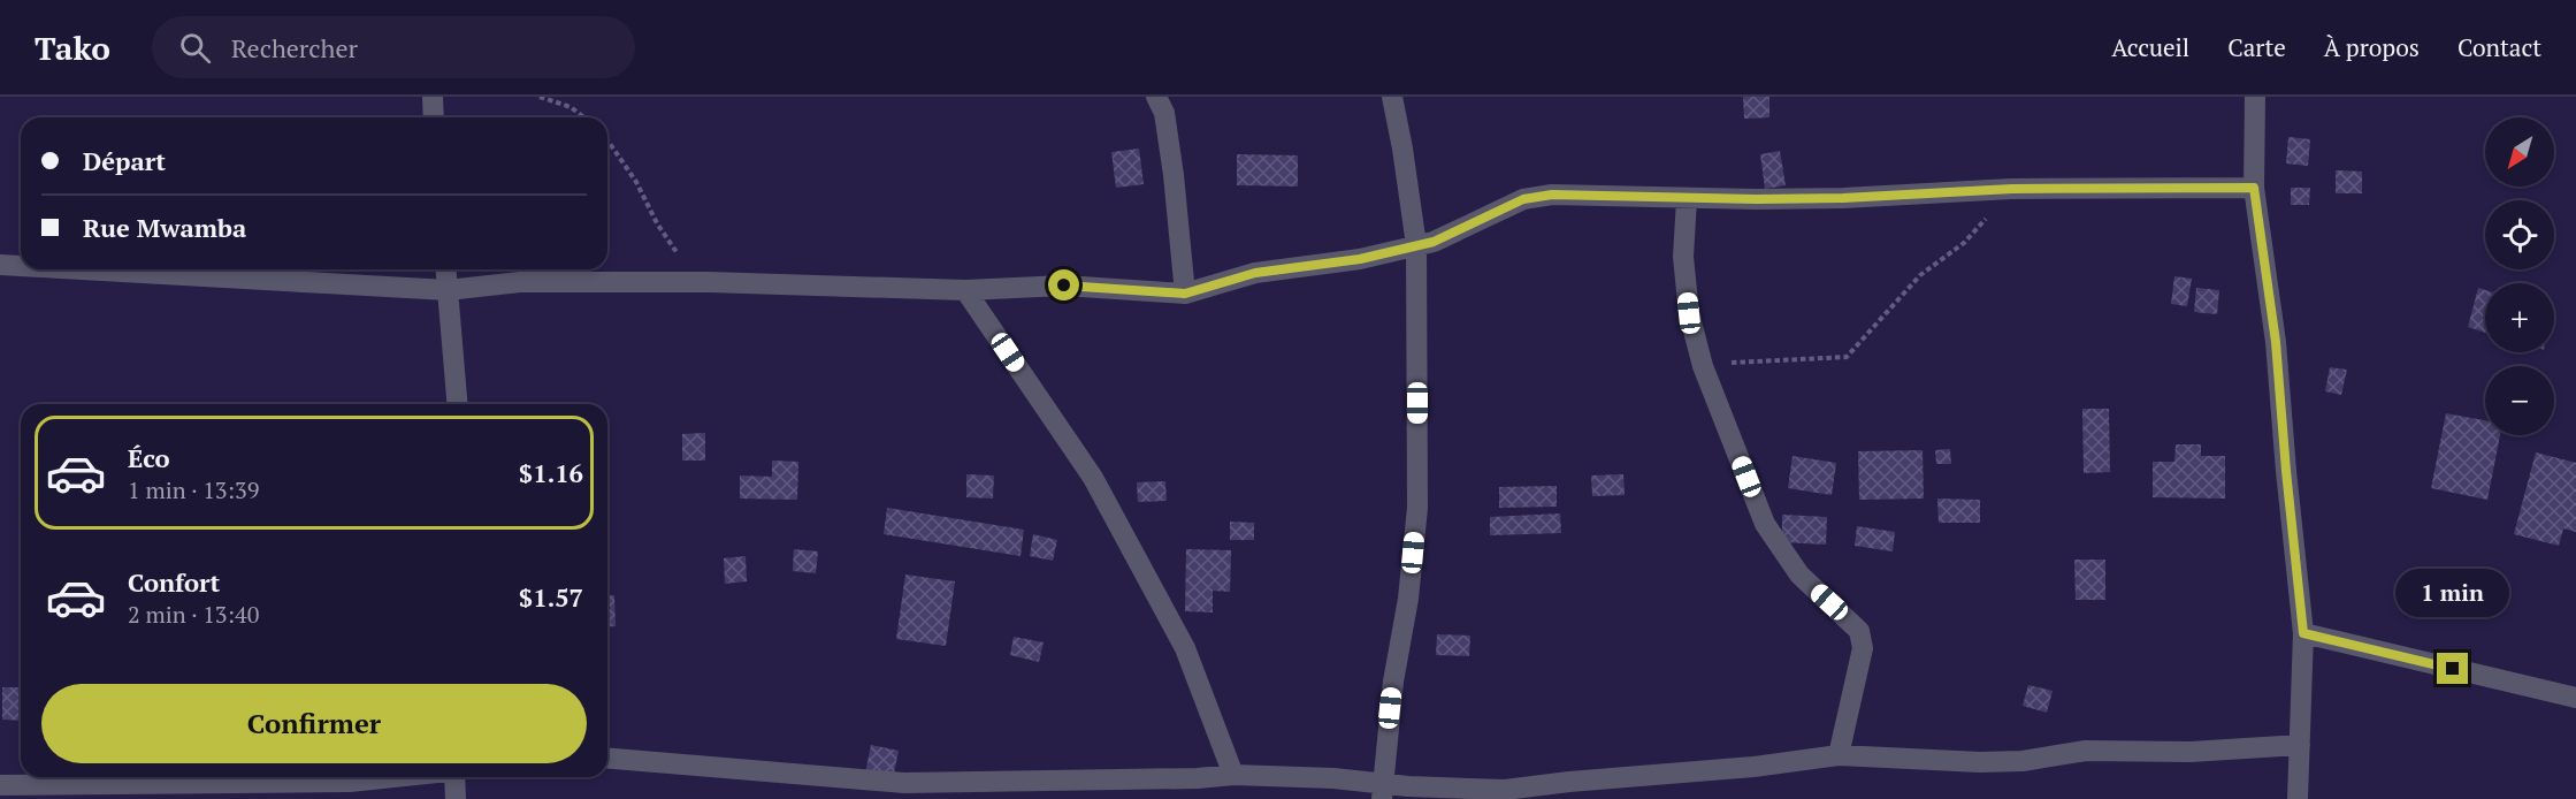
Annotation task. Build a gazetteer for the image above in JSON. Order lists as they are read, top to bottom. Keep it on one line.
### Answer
{"north":"bottom left","page":{"header":"Tako","search":"Rechercher","nav":["Accueil","Carte","À propos","Contact"],"map_buttons":["+","−"],"banner":["Départ","Rue Mwamba"],"list":[{"name":"Éco","note":"1 min · 13:39","value":"$1.16"},{"name":"Confort","note":"2 min · 13:40","value":"$1.57"}],"bubble":"1 min","buttons":"Confirmer"}}
